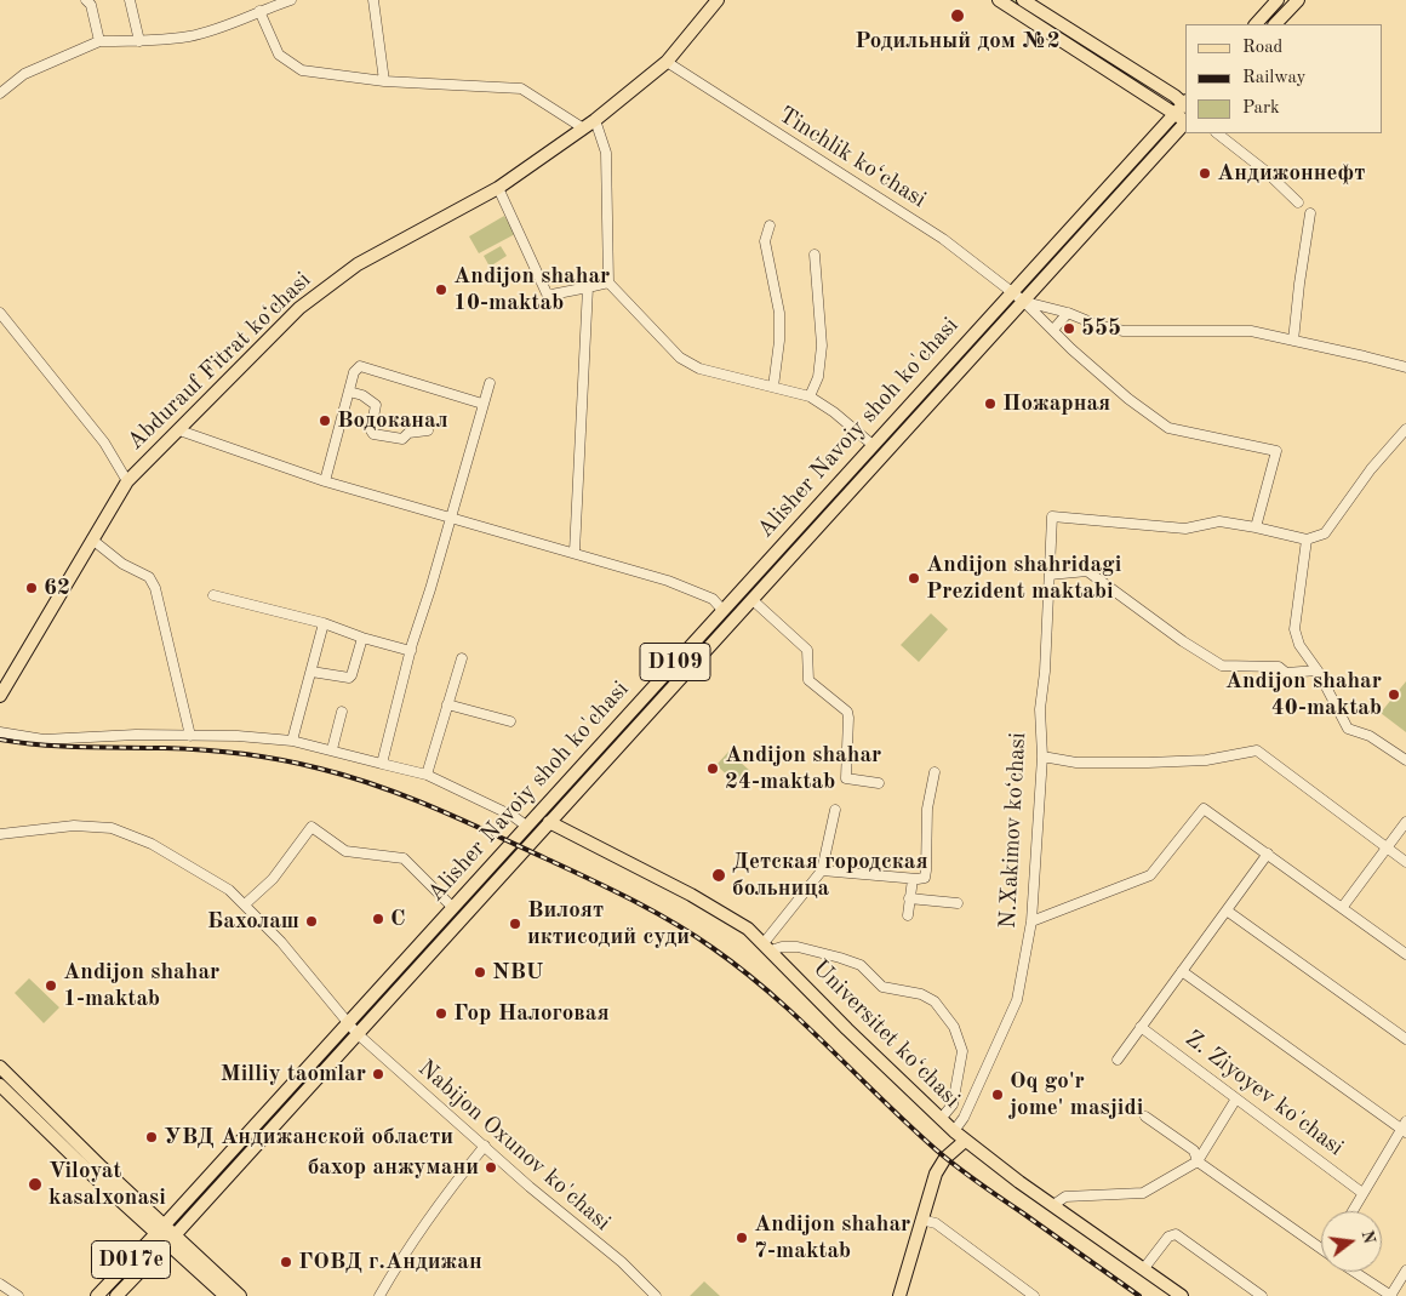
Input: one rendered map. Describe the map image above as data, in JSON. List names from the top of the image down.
{
  "streets": {
    "main road": [
      "Abdurauf Fitrat koʻchasi",
      "Alisher Navoiy shoh ko'chasi",
      "D109",
      "Universitet kо‘chasi",
      "D017e"
    ],
    "street": [
      "Tinchlik kо‘chasi",
      "N.Xakimov koʻchasi",
      "Z. Ziyoyev ko'chasi",
      "Nabijon Oxunov ko'chasi"
    ]
  },
  "crossings": [
    ["Tinchlik kо‘chasi", "Abdurauf Fitrat koʻchasi"],
    ["Tinchlik kо‘chasi", "Alisher Navoiy shoh ko'chasi"],
    ["Tinchlik kо‘chasi", "N.Xakimov koʻchasi"],
    ["Alisher Navoiy shoh ko'chasi", "Universitet kо‘chasi"],
    ["Alisher Navoiy shoh ko'chasi", "Nabijon Oxunov ko'chasi"],
    ["Alisher Navoiy shoh ko'chasi", "D017e"],
    ["N.Xakimov koʻchasi", "Universitet kо‘chasi"]
  ],
  "places": [
    "Родильный дом №2",
    "Андижоннефт",
    "Andijon shahar 10-maktab",
    "555",
    "Пожарная",
    "Водоканал",
    "Andijon shahridagi Prezident maktabi",
    "62",
    "Andijon shahar 40-maktab",
    "Andijon shahar 24-maktab",
    "Детская городская больница",
    "С",
    "Бахолаш",
    "Вилоят иктисодий суди",
    "NBU",
    "Andijon shahar 1-maktab",
    "Гор Налоговая",
    "Milliy taomlar",
    "Oq go'r jome' masjidi",
    "УВД Андижанской области",
    "бахор анжумани",
    "Viloyat kasalxonasi",
    "Andijon shahar 7-maktab",
    "ГОВД г.Андижан"
  ],
  "legend": ["Road", "Railway", "Park"],
  "north": "right"
}
